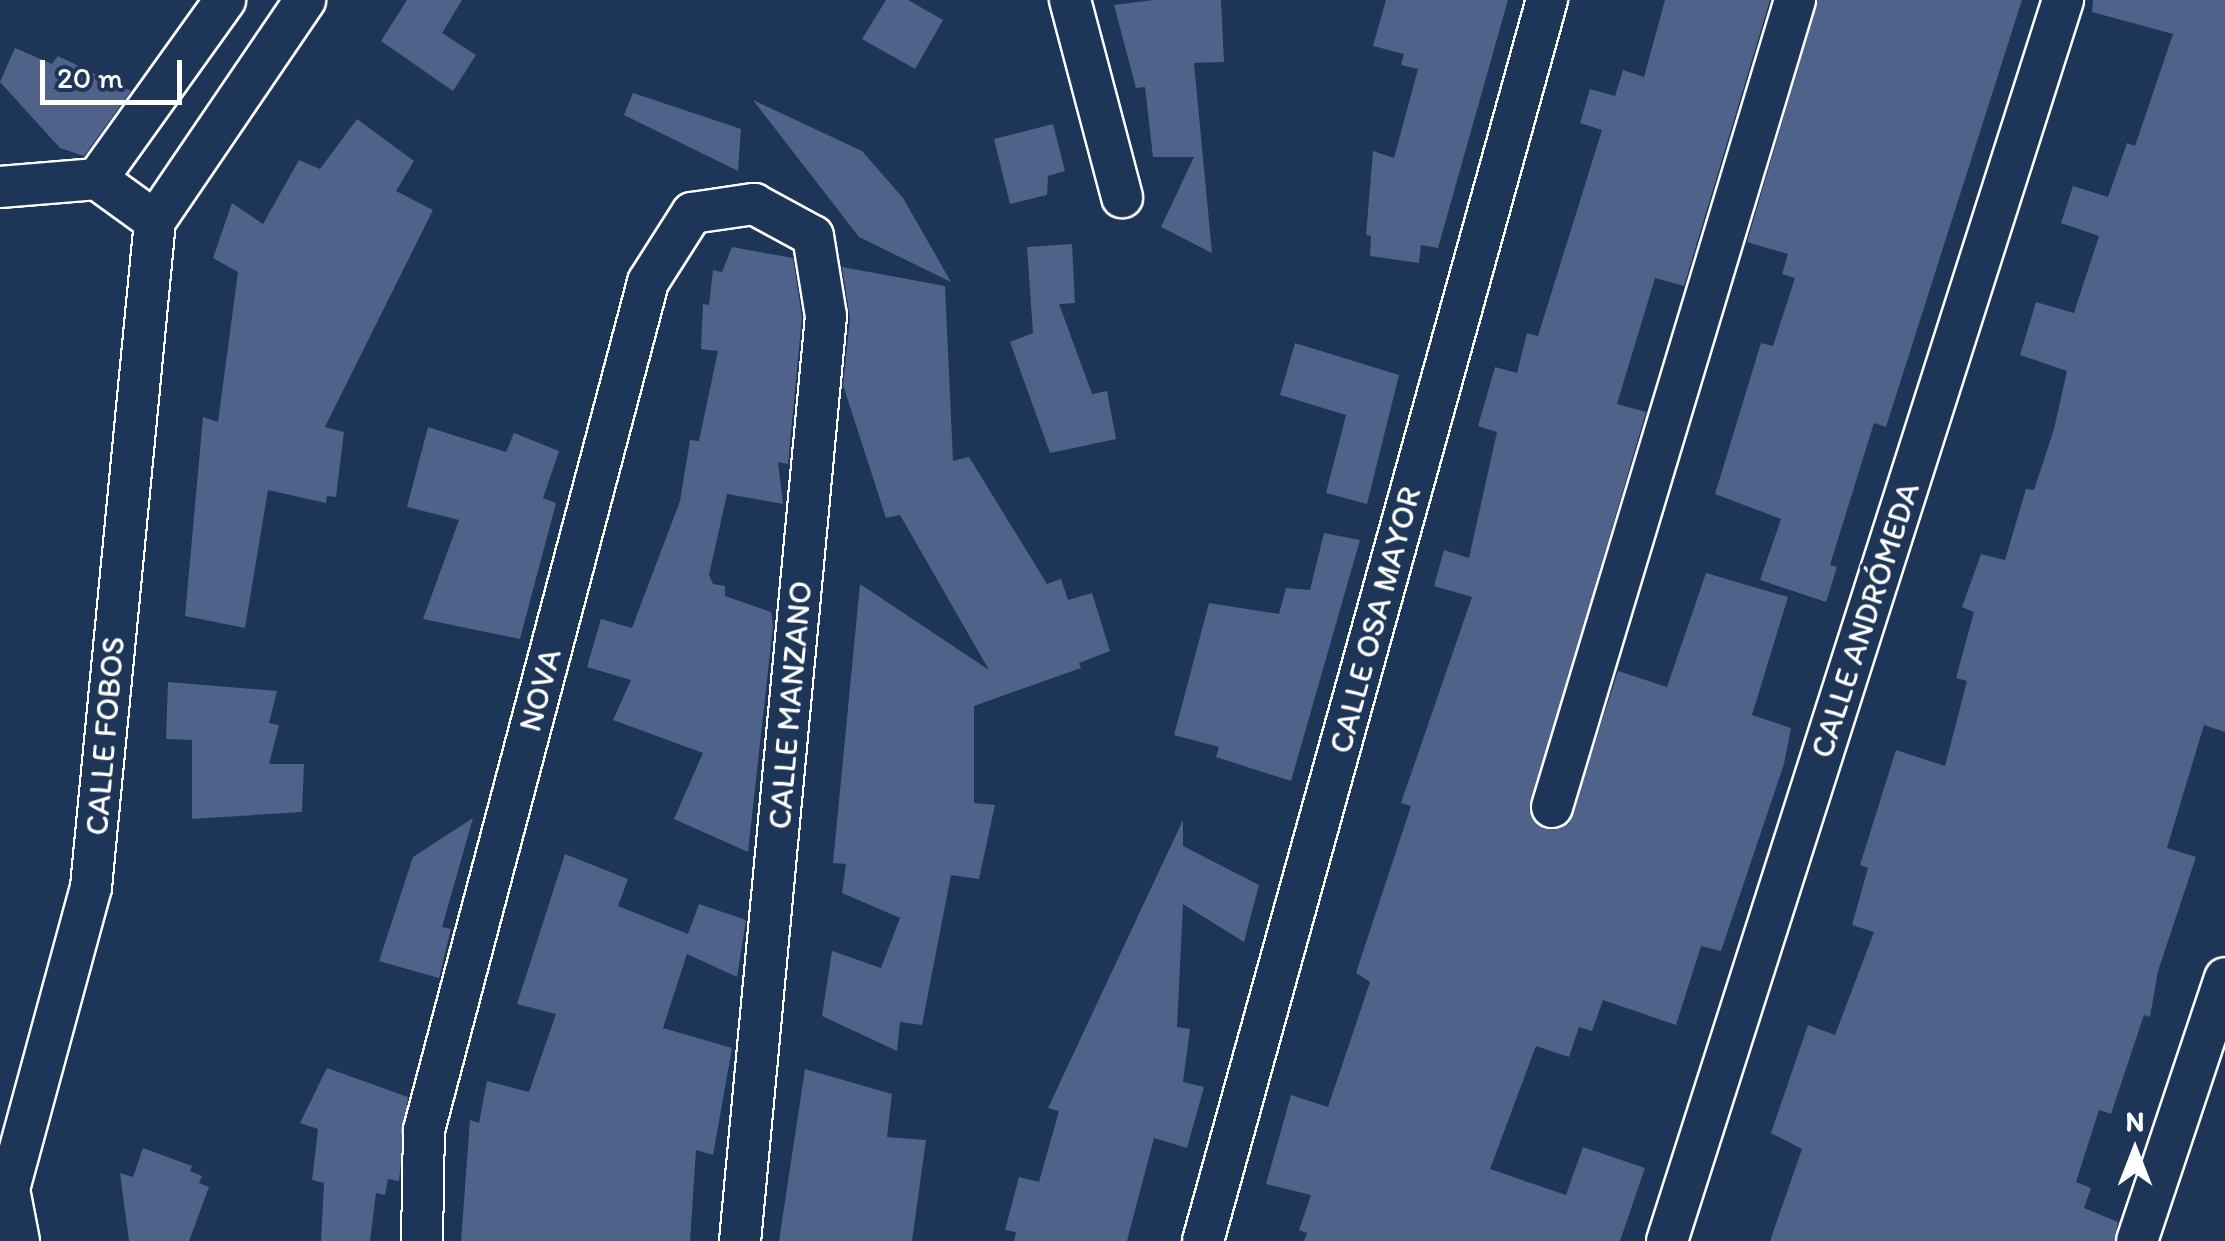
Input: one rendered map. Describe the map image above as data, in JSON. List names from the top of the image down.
{
  "streets": {
    "street": [
      "CALLE OSA MAYOR",
      "CALLE ANDRÓMEDA",
      "NOVA",
      "CALLE MANZANO",
      "CALLE FOBOS"
    ]
  },
  "crossings": [
    ["NOVA", "CALLE MANZANO"]
  ],
  "scale_bar": "20 m",
  "north": "top"
}
